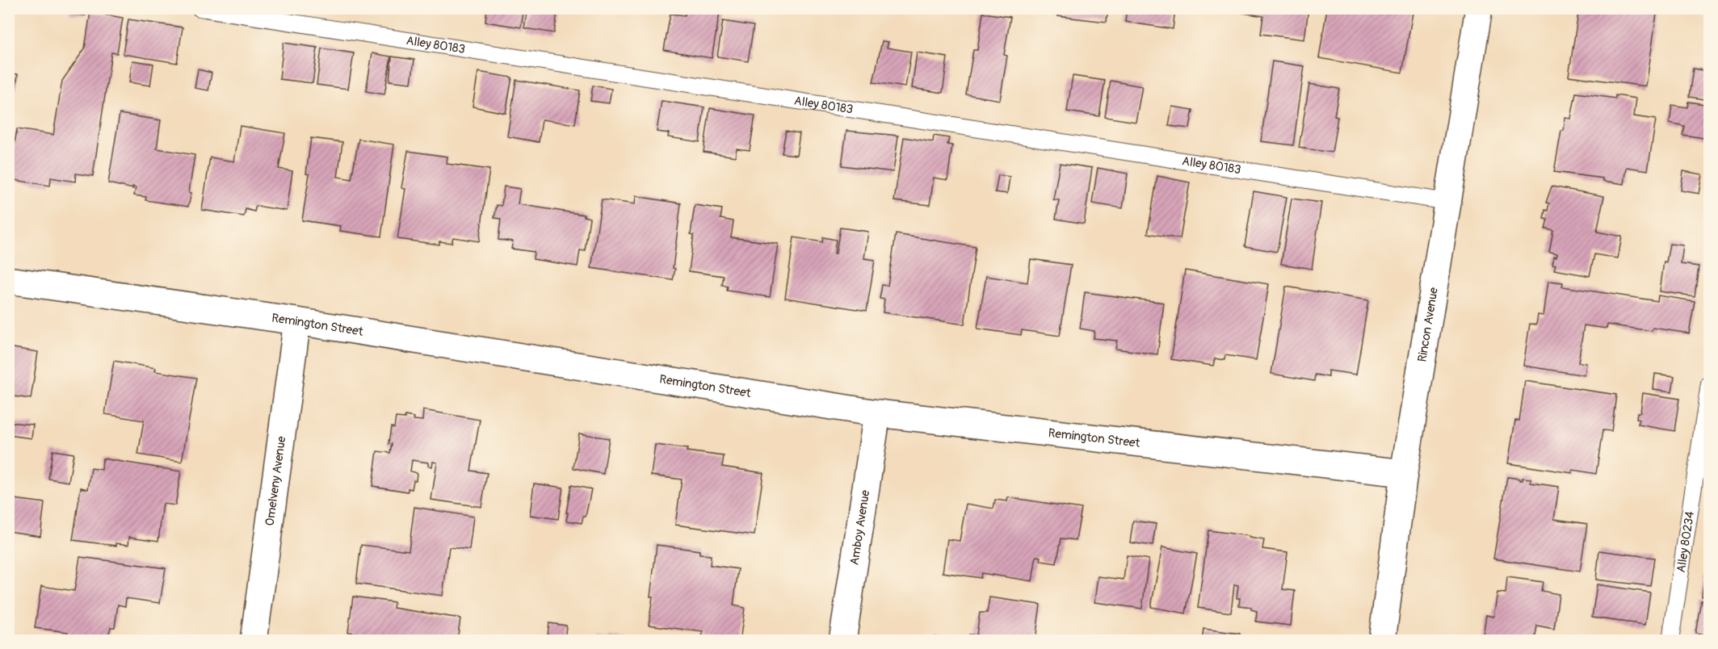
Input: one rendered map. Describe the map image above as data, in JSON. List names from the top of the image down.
{
  "streets": {
    "street": [
      "Remington Street",
      "Rincon Avenue",
      "Omelveny Avenue",
      "Amboy Avenue"
    ],
    "lane": ["Alley 80183", "Alley 80234"]
  },
  "crossings": [
    ["Alley 80183", "Rincon Avenue"],
    ["Remington Street", "Rincon Avenue"],
    ["Remington Street", "Omelveny Avenue"],
    ["Remington Street", "Amboy Avenue"]
  ]
}
